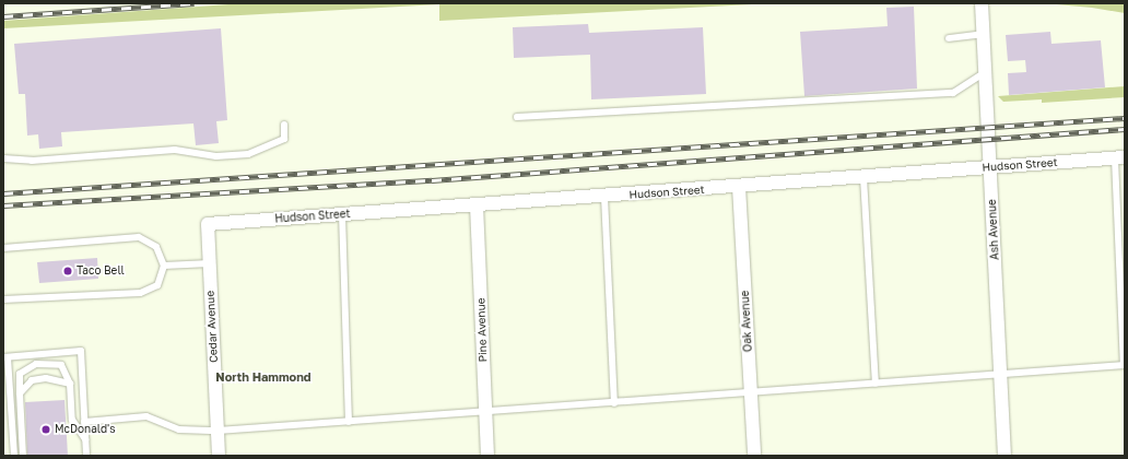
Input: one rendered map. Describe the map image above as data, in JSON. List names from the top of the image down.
{
  "streets": {
    "street": [
      "Hudson Street",
      "Ash Avenue",
      "Oak Avenue",
      "Cedar Avenue",
      "Pine Avenue"
    ]
  },
  "crossings": [
    ["Hudson Street", "Ash Avenue"],
    ["Hudson Street", "Oak Avenue"],
    ["Hudson Street", "Cedar Avenue"],
    ["Hudson Street", "Pine Avenue"]
  ],
  "districts": ["North Hammond"],
  "places": ["Taco Bell", "McDonald's"]
}
